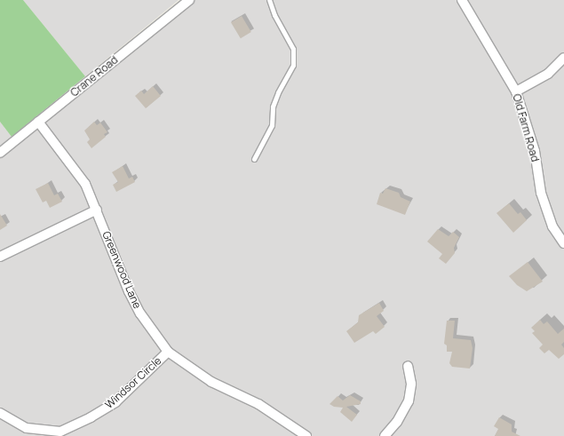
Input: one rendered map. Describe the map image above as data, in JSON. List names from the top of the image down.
{
  "streets": {
    "street": [
      "Crane Road",
      "Old Farm Road",
      "Greenwood Lane",
      "Windsor Circle"
    ]
  },
  "crossings": [
    ["Crane Road", "Greenwood Lane"],
    ["Greenwood Lane", "Windsor Circle"]
  ]
}
